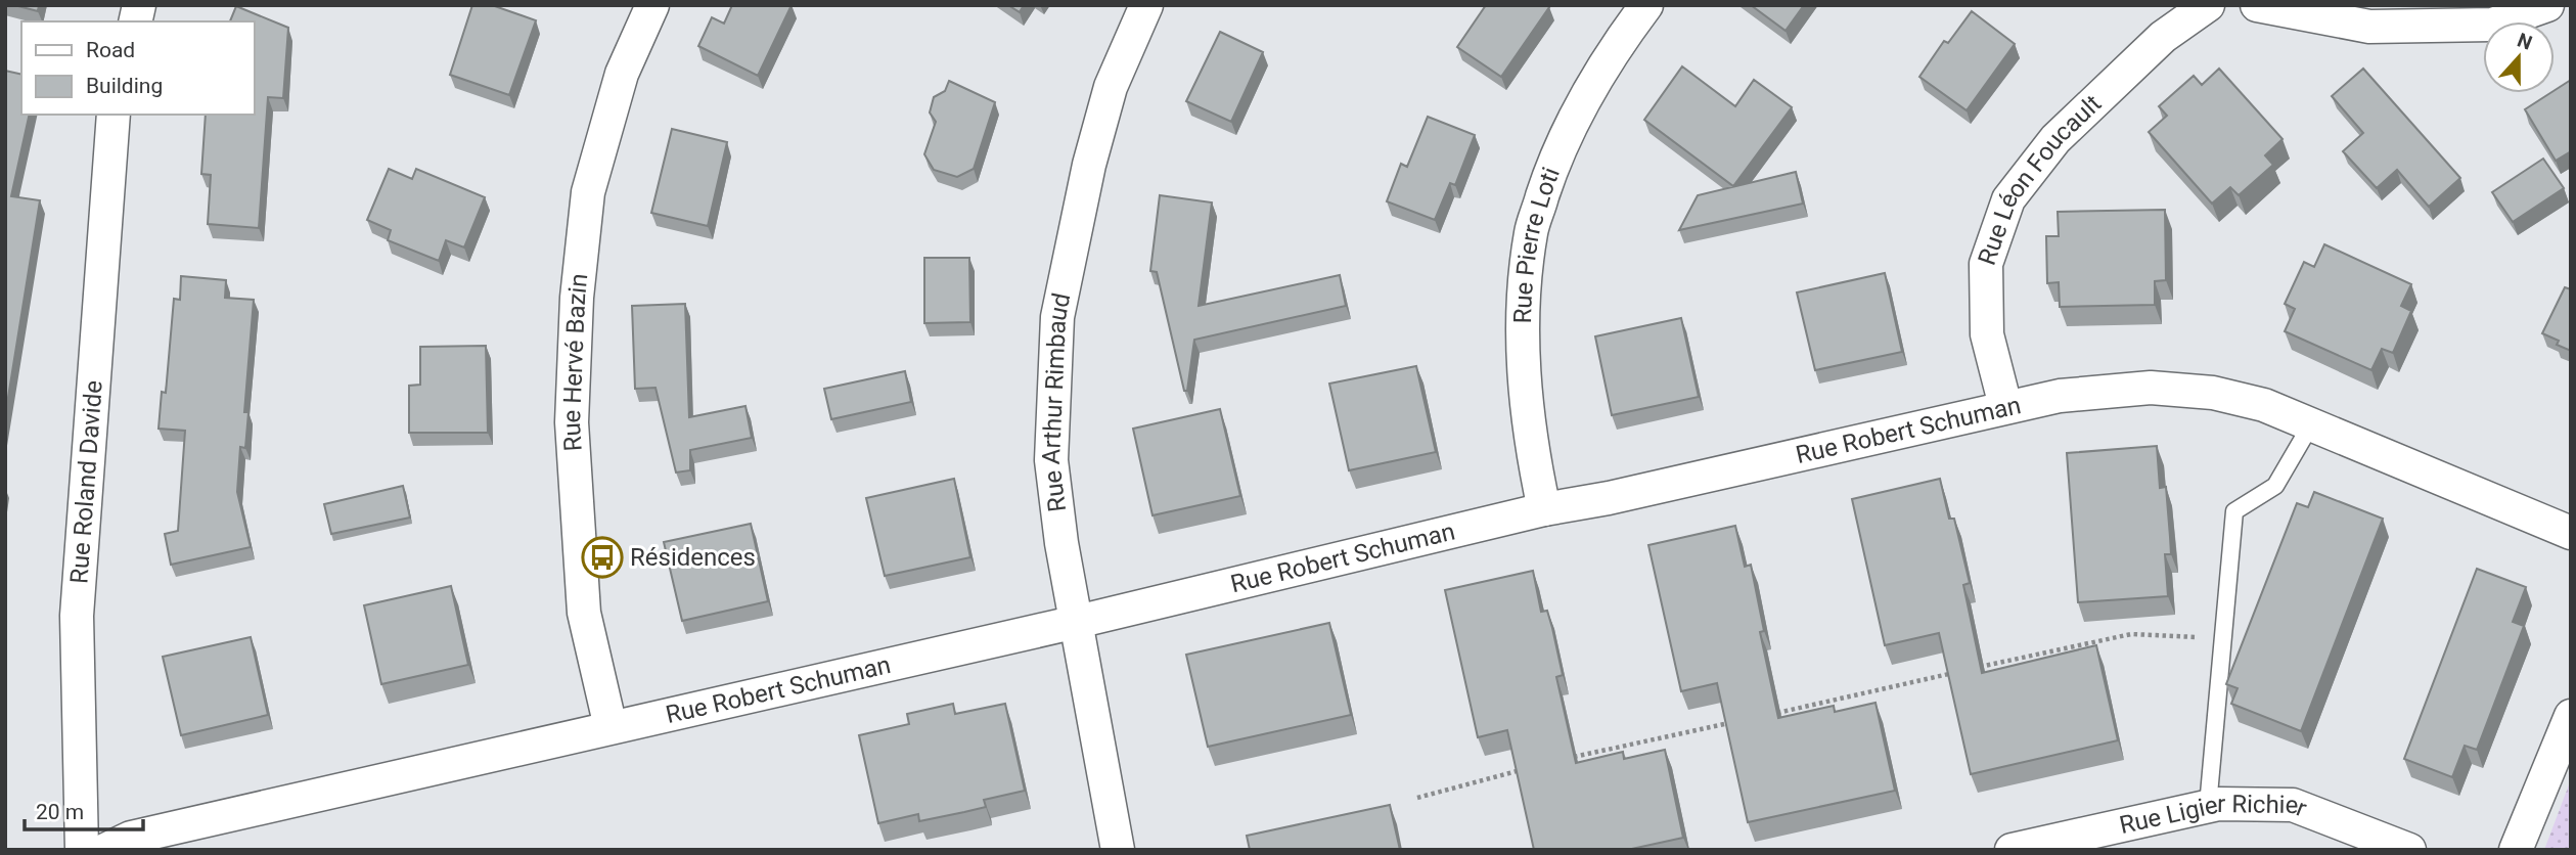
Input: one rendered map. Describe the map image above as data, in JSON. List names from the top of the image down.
{
  "streets": {
    "street": [
      "Rue Léon Foucault",
      "Rue Pierre Loti",
      "Rue Hervé Bazin",
      "Rue Arthur Rimbaud",
      "Rue Robert Schuman",
      "Rue Roland Davide",
      "Rue Ligier Richier"
    ]
  },
  "crossings": [
    ["Rue Léon Foucault", "Rue Robert Schuman"],
    ["Rue Pierre Loti", "Rue Robert Schuman"],
    ["Rue Hervé Bazin", "Rue Robert Schuman"],
    ["Rue Arthur Rimbaud", "Rue Robert Schuman"]
  ],
  "places": {
    "bus stop": ["Résidences"]
  },
  "legend": ["Road", "Building"],
  "scale_bar": "20 m",
  "north": "top"
}
